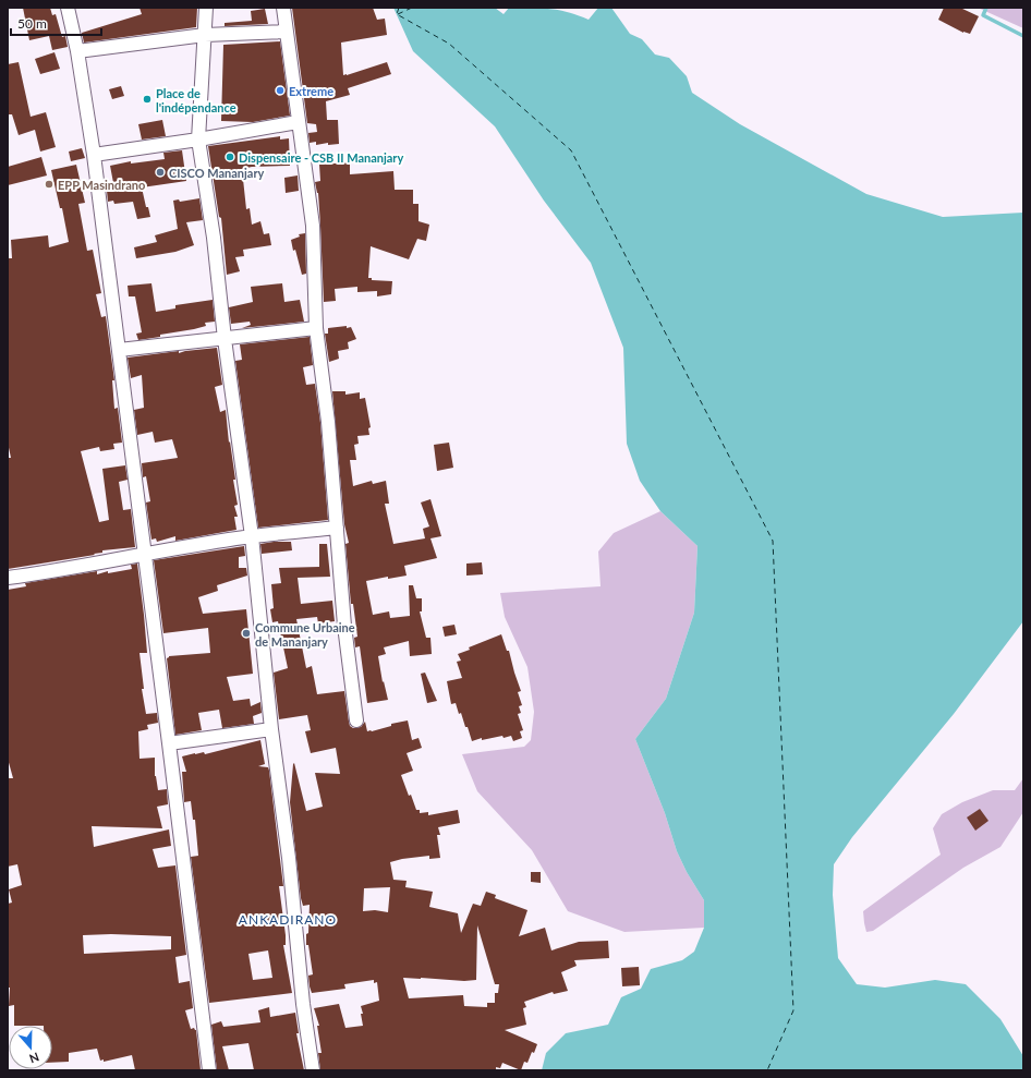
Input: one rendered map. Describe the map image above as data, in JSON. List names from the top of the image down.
{
  "districts": ["ANKADIRANO"],
  "places": [
    "Extreme",
    "Place de l'indépendance",
    "Dispensaire - CSB II Mananjary",
    "CISCO Mananjary",
    "EPP Masindrano",
    "Commune Urbaine de Mananjary"
  ],
  "scale_bar": "50 m",
  "north": "bottom"
}
